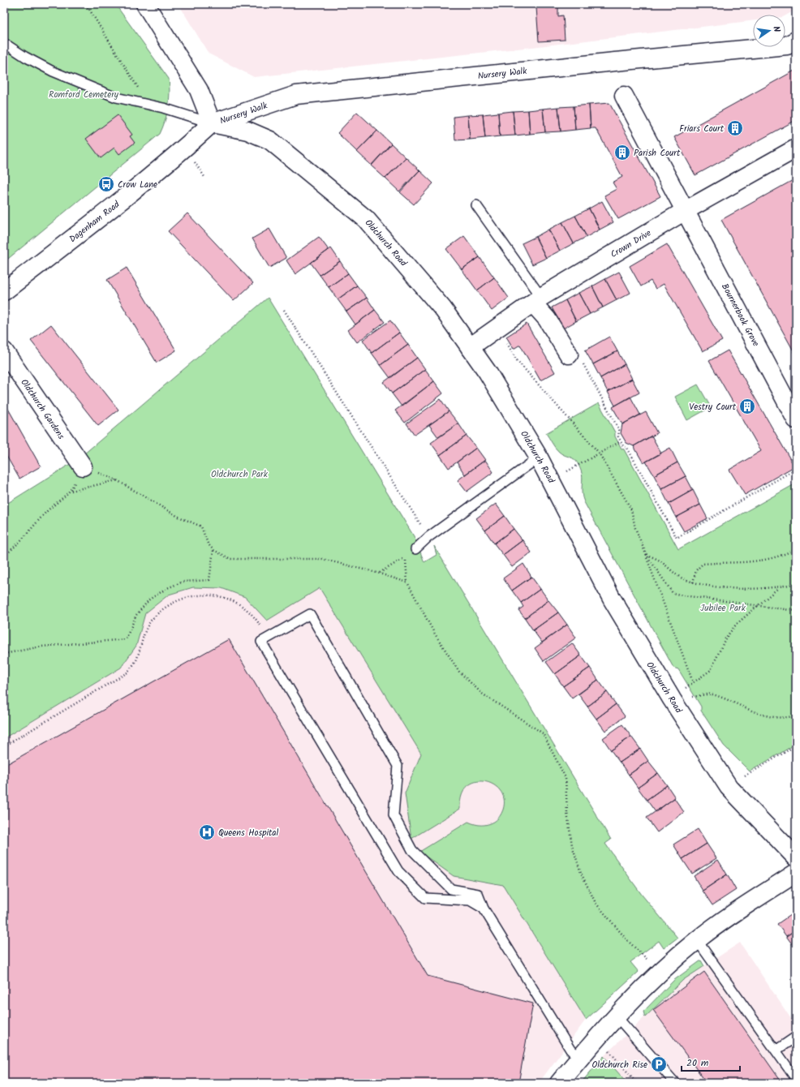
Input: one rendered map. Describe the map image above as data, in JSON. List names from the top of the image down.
{
  "streets": {
    "street": [
      "Nursery Walk",
      "Dagenham Road",
      "Oldchurch Road",
      "Crown Drive",
      "Bournerbook Grove",
      "Oldchurch Gardens"
    ]
  },
  "crossings": [
    ["Nursery Walk", "Dagenham Road"],
    ["Nursery Walk", "Oldchurch Road"],
    ["Dagenham Road", "Oldchurch Road"],
    ["Oldchurch Road", "Crown Drive"],
    ["Crown Drive", "Bournerbook Grove"]
  ],
  "parks": ["Romford Cemetery", "Oldchurch Park", "Jubilee Park"],
  "places": {
    "building": ["Friars Court", "Parish Court", "Vestry Court"],
    "bus stop": ["Crow Lane"],
    "hospital": ["Queens Hospital"],
    "parking": ["Oldchurch Rise"]
  },
  "scale_bar": "20 m",
  "north": "right"
}
